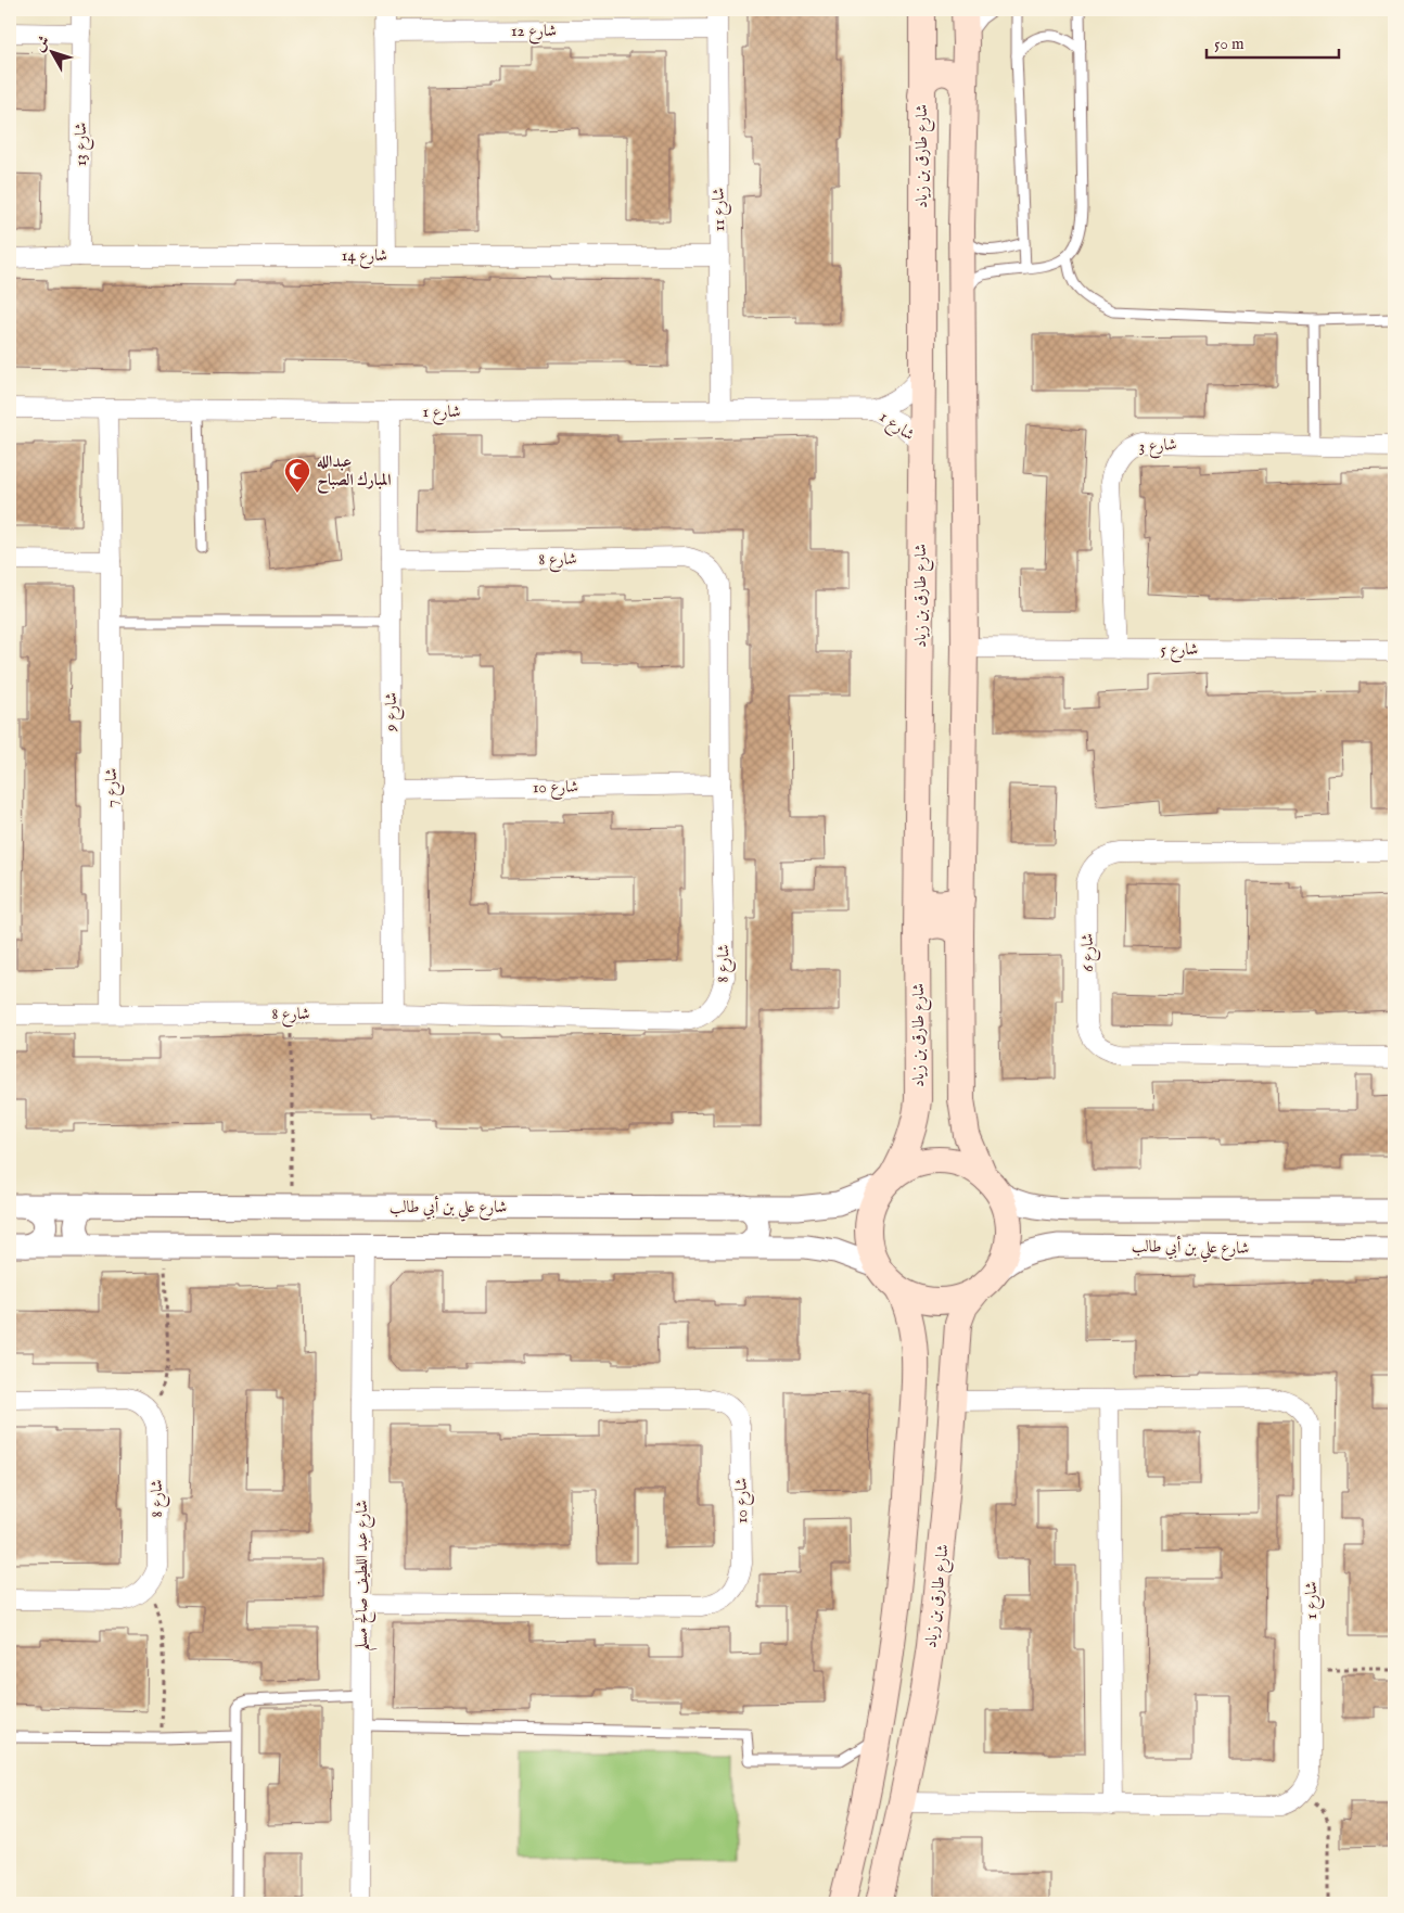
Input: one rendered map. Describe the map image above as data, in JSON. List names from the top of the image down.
{
  "streets": {
    "main road": ["شارع طارق بن زياد"],
    "street": [
      "شارع 12",
      "شارع 13",
      "شارع 11",
      "شارع 14",
      "شارع 1",
      "شارع 3",
      "شارع 8",
      "شارع 5",
      "شارع 9",
      "شارع 10",
      "شارع 7",
      "شارع 6",
      "شارع علي بن أبي طالب",
      "شارع عبد اللطيف صالح مسلم"
    ]
  },
  "crossings": [
    ["شارع 12", "شارع 11"],
    ["شارع 13", "شارع 14"],
    ["شارع طارق بن زياد", "شارع 1"],
    ["شارع طارق بن زياد", "شارع علي بن أبي طالب"],
    ["شارع 11", "شارع 14"],
    ["شارع 11", "شارع 1"],
    ["شارع 1", "شارع 9"],
    ["شارع 1", "شارع 7"],
    ["شارع 3", "شارع 5"],
    ["شارع 8", "شارع 9"],
    ["شارع 8", "شارع 10"],
    ["شارع 8", "شارع 7"],
    ["شارع 9", "شارع 10"],
    ["شارع 10", "شارع عبد اللطيف صالح مسلم"]
  ],
  "places": {
    "mosque": ["عبدالله المبارك الصباح"]
  },
  "scale_bar": "50 m",
  "north": "top left"
}
